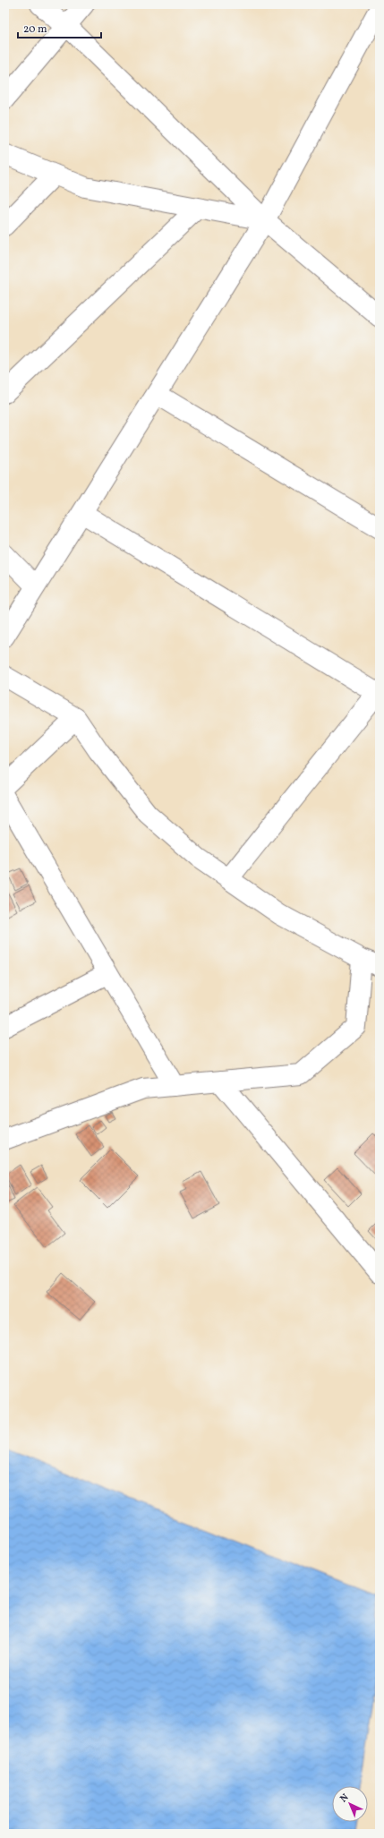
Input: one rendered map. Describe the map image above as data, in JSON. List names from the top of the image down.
{
  "scale_bar": "20 m",
  "north": "top left"
}
